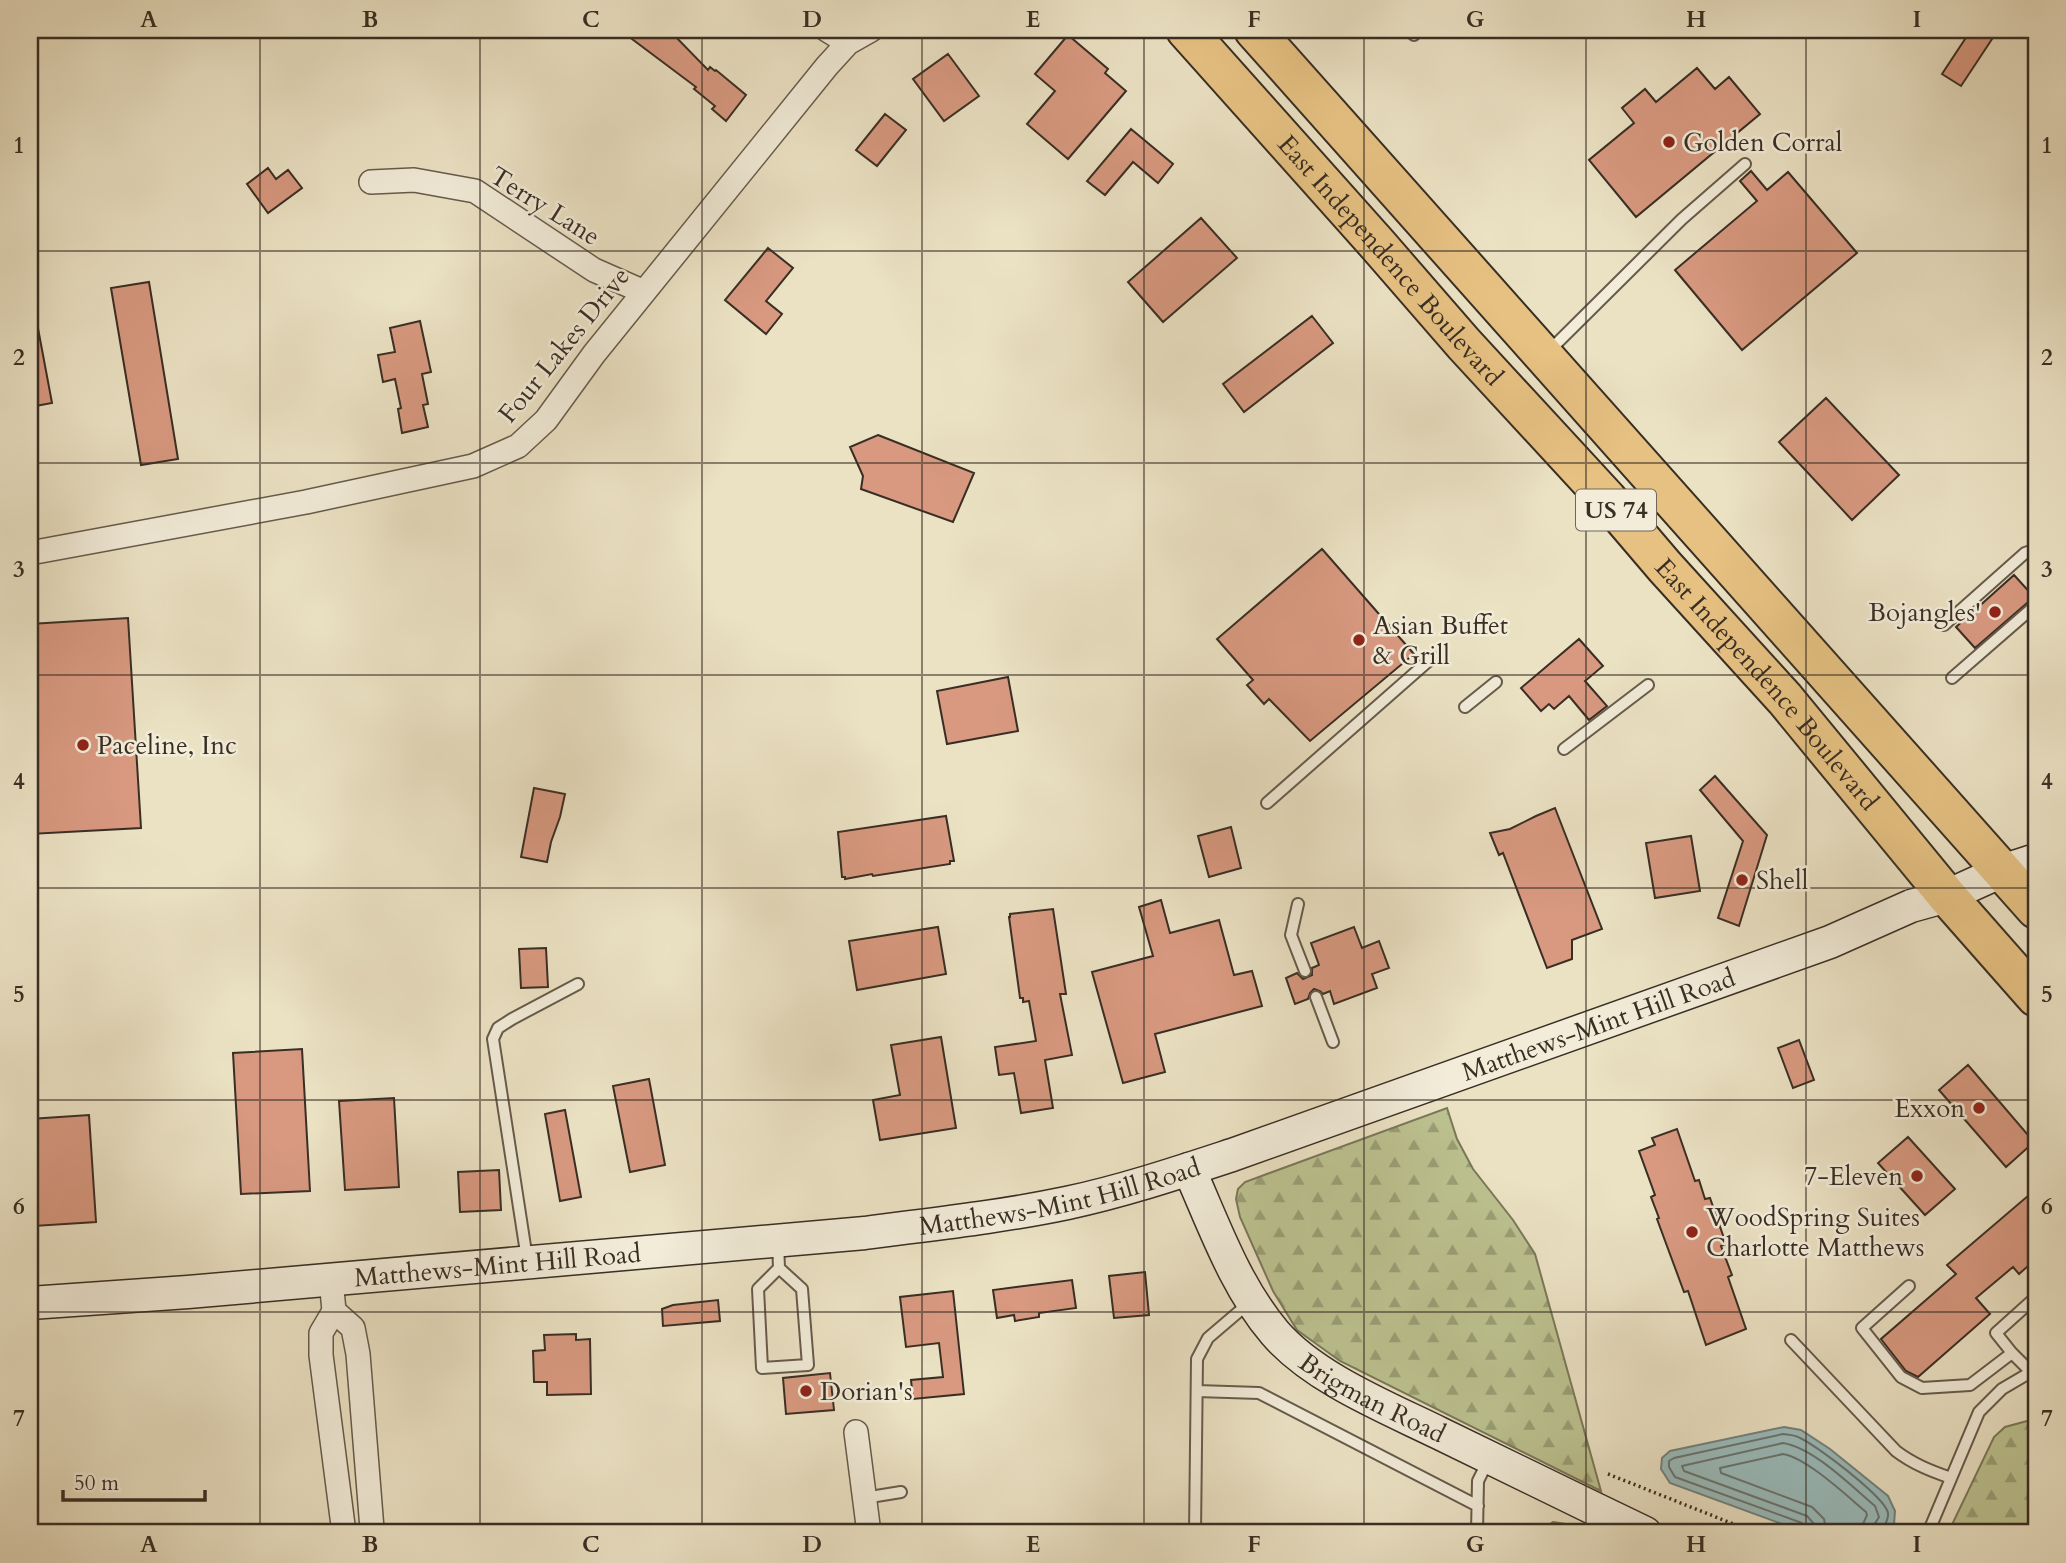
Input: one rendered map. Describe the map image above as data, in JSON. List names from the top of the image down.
{
  "streets": {
    "highway": ["East Independence Boulevard", "US 74"],
    "main road": ["Matthews-Mint Hill Road", "Brigman Road"],
    "street": ["Terry Lane", "Four Lakes Drive"]
  },
  "crossings": [
    ["Terry Lane", "Four Lakes Drive"],
    ["East Independence Boulevard", "Matthews-Mint Hill Road"],
    ["Matthews-Mint Hill Road", "Brigman Road"]
  ],
  "places": [
    "Golden Corral",
    "Bojangles'",
    "Asian Buffet & Grill",
    "Paceline, Inc",
    "Shell",
    "Exxon",
    "7-Eleven",
    "WoodSpring Suites Charlotte Matthews",
    "Dorian's"
  ],
  "scale_bar": "50 m",
  "grid": {
    "columns": [
      "A",
      "B",
      "C",
      "D",
      "E",
      "F",
      "G",
      "H",
      "I"
    ],
    "rows": [
      "1",
      "2",
      "3",
      "4",
      "5",
      "6",
      "7"
    ]
  }
}
